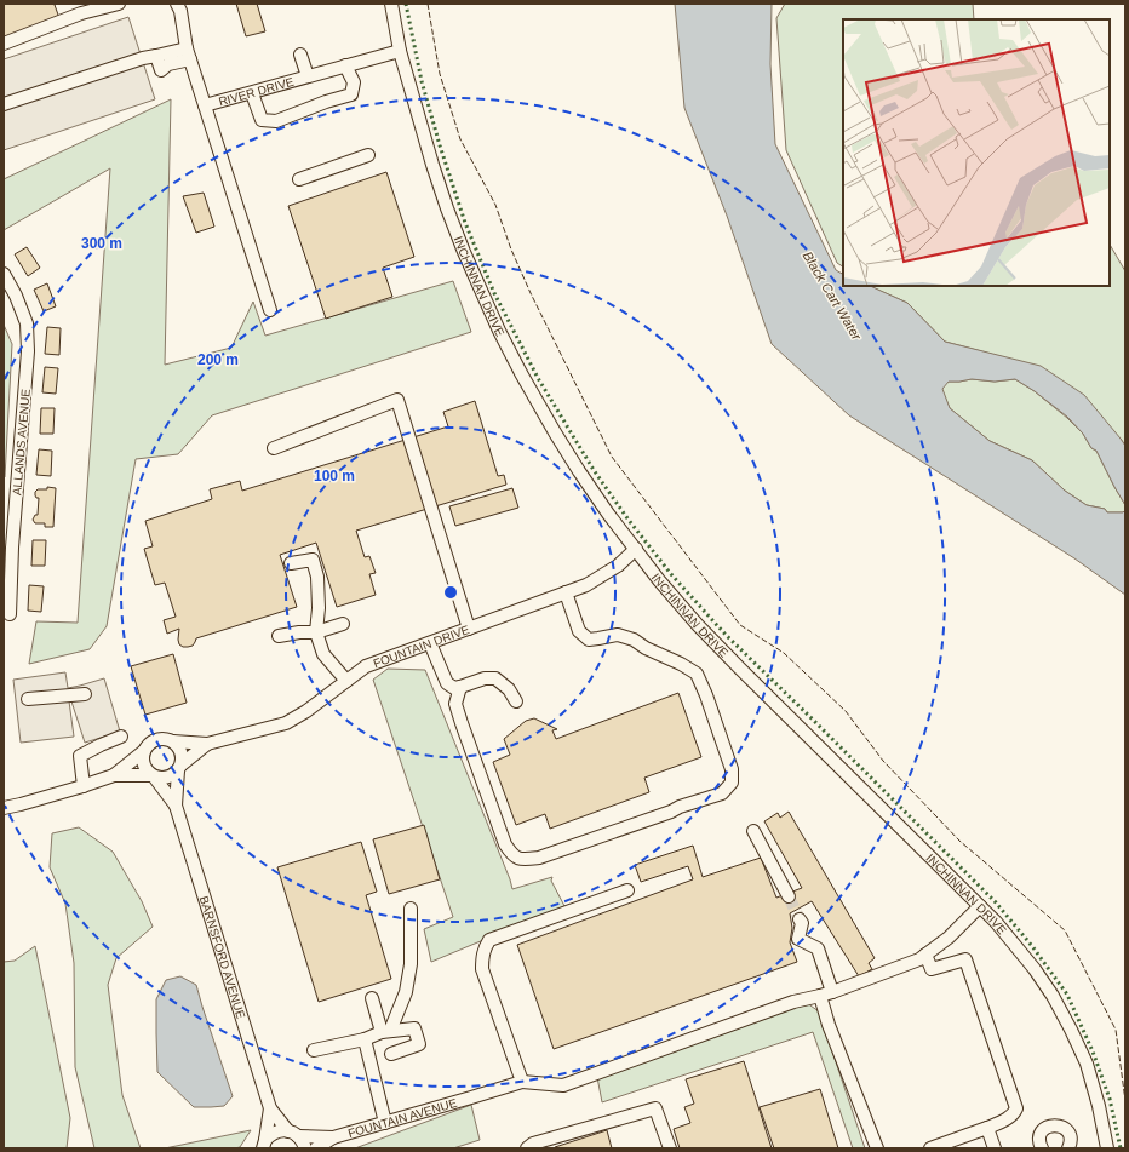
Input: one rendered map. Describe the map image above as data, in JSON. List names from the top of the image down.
{
  "streets": {
    "street": [
      "RIVER DRIVE",
      "INCHINNAN DRIVE",
      "ALLANDS AVENUE",
      "FOUNTAIN DRIVE",
      "BARNSFORD AVENUE",
      "FOUNTAIN AVENUE"
    ]
  },
  "crossings": [
    ["RIVER DRIVE", "INCHINNAN DRIVE"],
    ["INCHINNAN DRIVE", "FOUNTAIN DRIVE"],
    ["FOUNTAIN DRIVE", "BARNSFORD AVENUE"],
    ["BARNSFORD AVENUE", "FOUNTAIN AVENUE"]
  ],
  "water": ["Black Cart Water"],
  "rings": ["300 m", "200 m", "100 m"]
}
